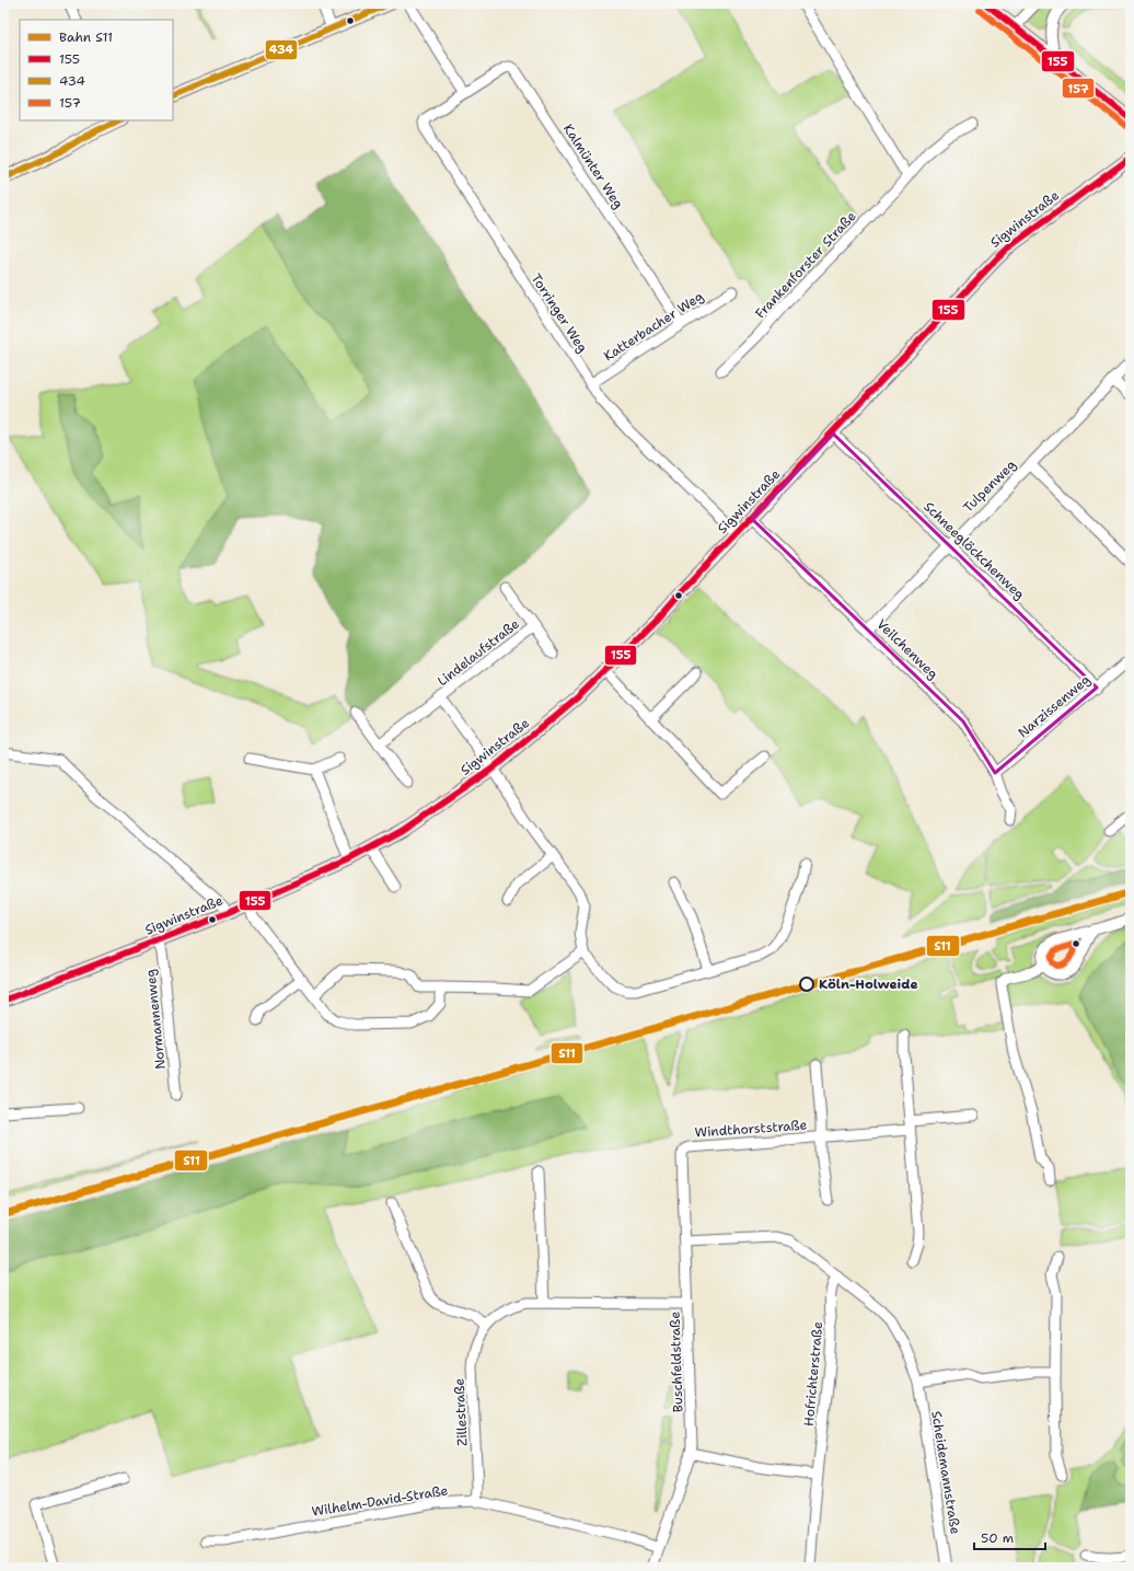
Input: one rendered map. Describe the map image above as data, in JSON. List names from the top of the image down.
{
  "streets": {
    "street": [
      "Kalmünter Weg",
      "Sigwinstraße",
      "Frankenforster Straße",
      "Torringer Weg",
      "Katterbacher Weg",
      "Tulpenweg",
      "Schneeglöckchenweg",
      "Veilchenweg",
      "Lindelaufstraße",
      "Narzissenweg",
      "Normannenweg",
      "Windthorststraße",
      "Buschfeldstraße",
      "Hofrichterstraße",
      "Zillestraße",
      "Scheidemannstraße",
      "Wilhelm-David-Straße"
    ]
  },
  "crossings": [
    ["Kalmünter Weg", "Torringer Weg"],
    ["Kalmünter Weg", "Katterbacher Weg"],
    ["Sigwinstraße", "Torringer Weg"],
    ["Sigwinstraße", "Schneeglöckchenweg"],
    ["Sigwinstraße", "Veilchenweg"],
    ["Sigwinstraße", "Lindelaufstraße"],
    ["Sigwinstraße", "Normannenweg"],
    ["Torringer Weg", "Katterbacher Weg"],
    ["Tulpenweg", "Schneeglöckchenweg"],
    ["Tulpenweg", "Veilchenweg"],
    ["Schneeglöckchenweg", "Narzissenweg"],
    ["Veilchenweg", "Narzissenweg"],
    ["Windthorststraße", "Buschfeldstraße"],
    ["Buschfeldstraße", "Zillestraße"],
    ["Buschfeldstraße", "Scheidemannstraße"],
    ["Buschfeldstraße", "Wilhelm-David-Straße"],
    ["Hofrichterstraße", "Scheidemannstraße"],
    ["Zillestraße", "Wilhelm-David-Straße"]
  ],
  "places": ["Köln-Holweide"],
  "lines": [
    "transit line 155",
    "transit line 434",
    "transit line 157",
    "rail line S11"
  ],
  "legend": [
    "Bahn S11",
    "155",
    "434",
    "157"
  ],
  "scale_bar": "50 m"
}
